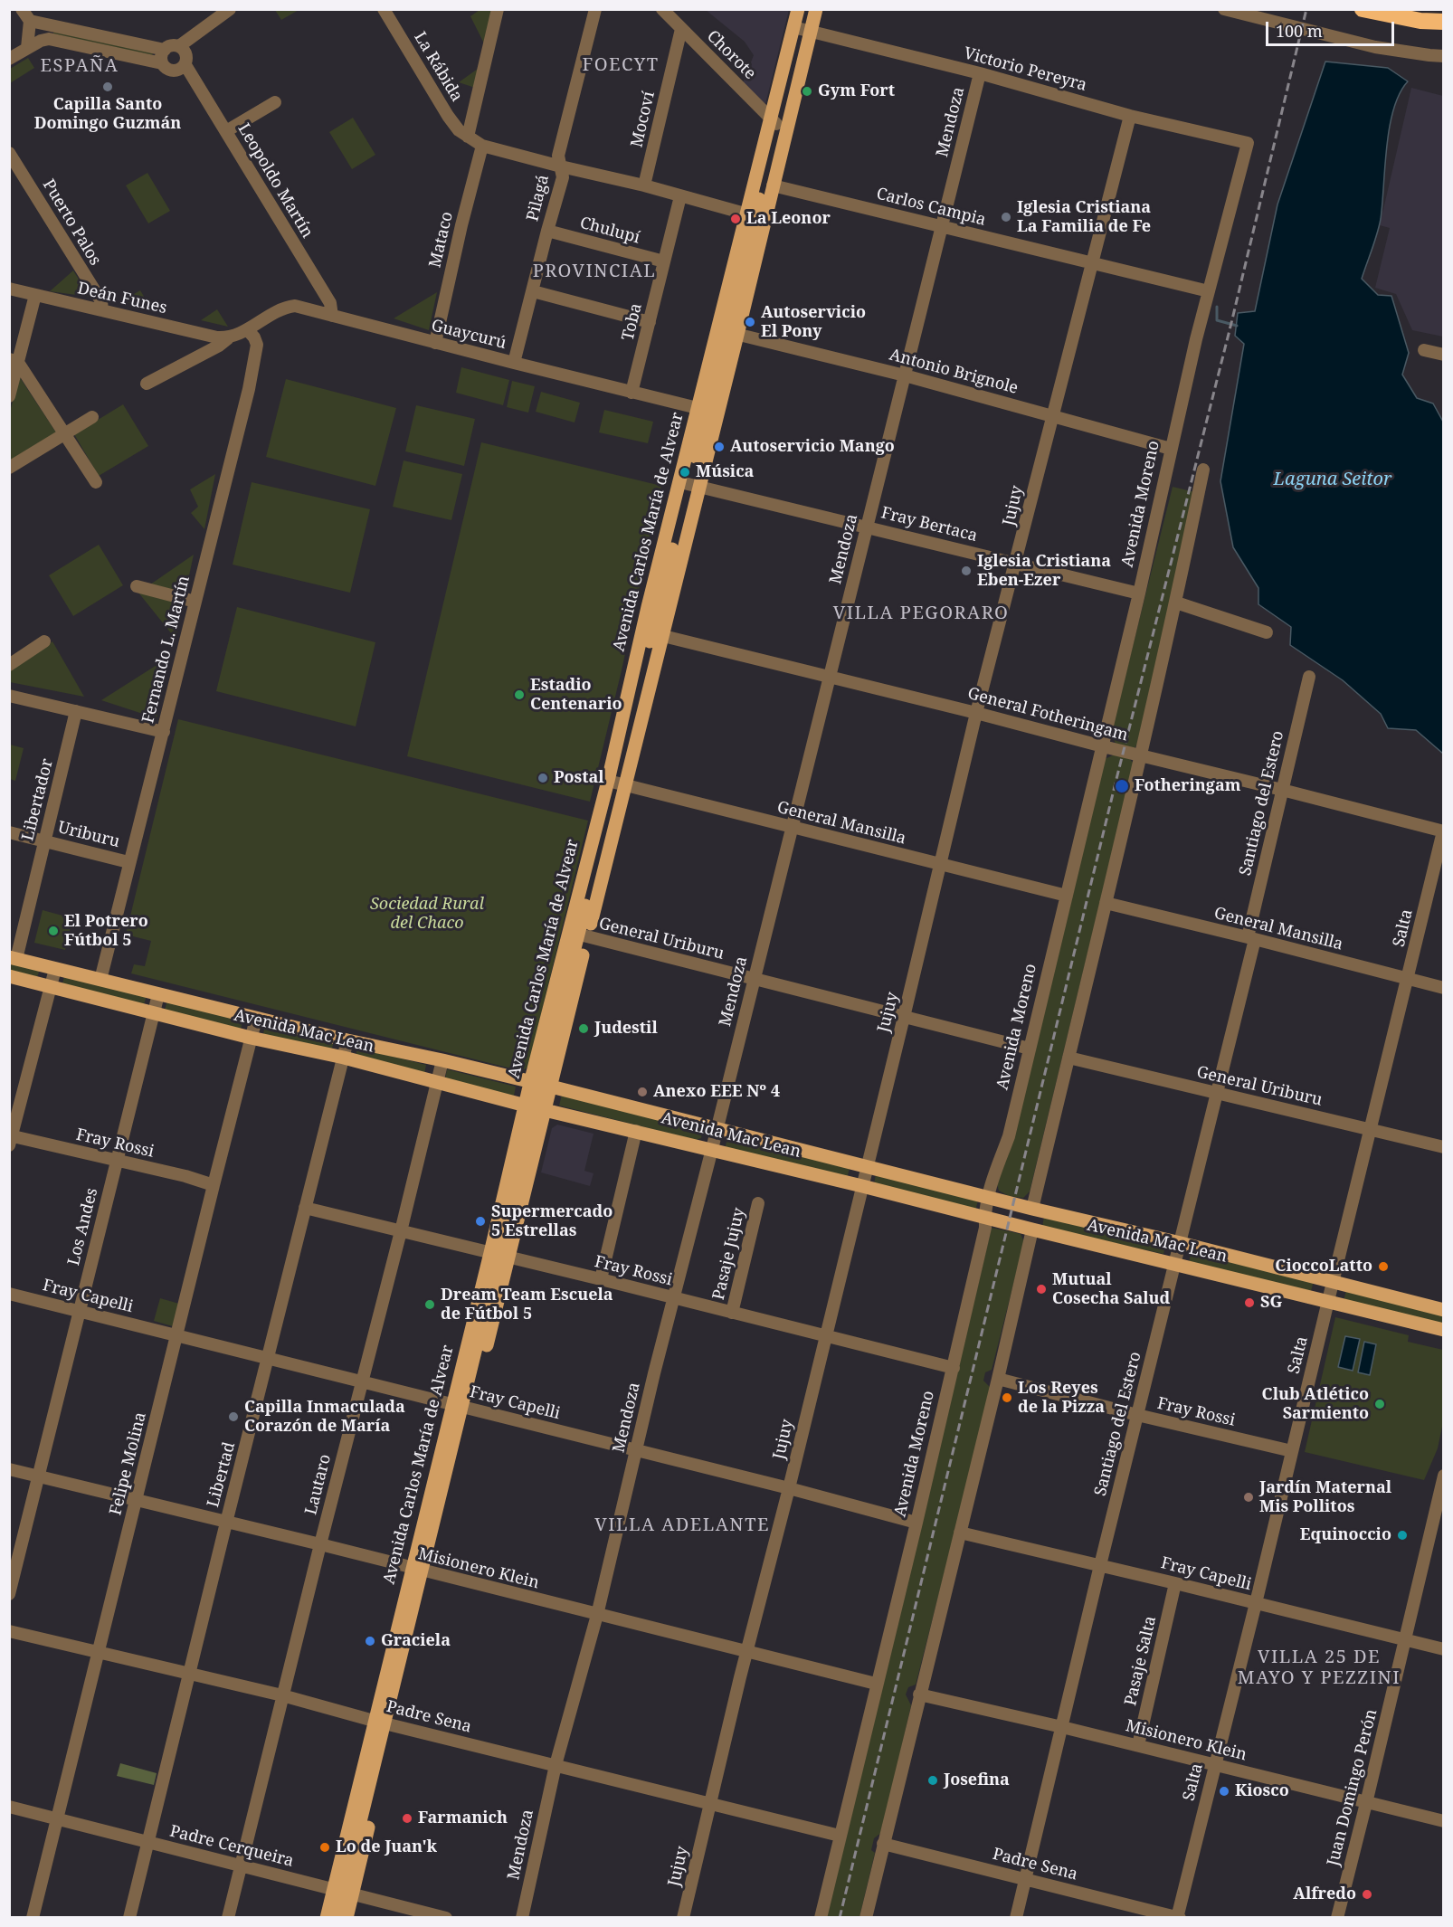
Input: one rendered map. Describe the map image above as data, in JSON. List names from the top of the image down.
{
  "streets": {
    "main road": ["Avenida Carlos María de Alvear", "Avenida Mac Lean"],
    "street": [
      "Chorote",
      "La Rábida",
      "Victorio Pereyra",
      "Mocoví",
      "Mendoza",
      "Leopoldo Martín",
      "Pilagá",
      "Carlos Campia",
      "Puerto Palos",
      "Chulupí",
      "Mataco",
      "Deán Funes",
      "Toba",
      "Guaycurú",
      "Antonio Brignole",
      "Avenida Moreno",
      "Jujuy",
      "Fray Bertaca",
      "Fernando L. Martín",
      "General Fotheringam",
      "Libertador",
      "Santiago del Estero",
      "General Mansilla",
      "Uriburu",
      "Salta",
      "General Uriburu",
      "Fray Rossi",
      "Los Andes",
      "Pasaje Jujuy",
      "Fray Capelli",
      "Felipe Molina",
      "Libertad",
      "Lautaro",
      "Misionero Klein",
      "Pasaje Salta",
      "Padre Sena",
      "Juan Domingo Perón",
      "Padre Cerqueira"
    ]
  },
  "crossings": [
    ["Chorote", "Mocoví"],
    ["Chorote", "Avenida Carlos María de Alvear"],
    ["Victorio Pereyra", "Mendoza"],
    ["Victorio Pereyra", "Avenida Moreno"],
    ["Victorio Pereyra", "Jujuy"],
    ["Victorio Pereyra", "Avenida Carlos María de Alvear"],
    ["Mendoza", "Carlos Campia"],
    ["Mendoza", "Antonio Brignole"],
    ["Mendoza", "Fray Bertaca"],
    ["Mendoza", "General Fotheringam"],
    ["Mendoza", "General Mansilla"],
    ["Mendoza", "General Uriburu"],
    ["Mendoza", "Avenida Mac Lean"],
    ["Mendoza", "Fray Rossi"],
    ["Mendoza", "Fray Capelli"],
    ["Mendoza", "Misionero Klein"],
    ["Mendoza", "Padre Sena"],
    ["Leopoldo Martín", "Guaycurú"],
    ["Pilagá", "Chulupí"],
    ["Pilagá", "Guaycurú"],
    ["Carlos Campia", "Avenida Moreno"],
    ["Carlos Campia", "Jujuy"],
    ["Carlos Campia", "Avenida Carlos María de Alvear"],
    ["Puerto Palos", "Deán Funes"],
    ["Chulupí", "Toba"],
    ["Mataco", "Guaycurú"],
    ["Deán Funes", "Guaycurú"],
    ["Toba", "Guaycurú"],
    ["Guaycurú", "Avenida Carlos María de Alvear"],
    ["Guaycurú", "Fernando L. Martín"],
    ["Antonio Brignole", "Avenida Moreno"],
    ["Antonio Brignole", "Jujuy"],
    ["Antonio Brignole", "Avenida Carlos María de Alvear"],
    ["Avenida Moreno", "Fray Bertaca"],
    ["Avenida Moreno", "General Fotheringam"],
    ["Avenida Moreno", "General Mansilla"],
    ["Avenida Moreno", "General Uriburu"],
    ["Avenida Moreno", "Avenida Mac Lean"],
    ["Avenida Moreno", "Fray Rossi"],
    ["Avenida Moreno", "Fray Capelli"],
    ["Avenida Moreno", "Misionero Klein"],
    ["Avenida Moreno", "Padre Sena"],
    ["Jujuy", "Fray Bertaca"],
    ["Jujuy", "General Fotheringam"],
    ["Jujuy", "General Mansilla"],
    ["Jujuy", "General Uriburu"],
    ["Jujuy", "Avenida Mac Lean"],
    ["Jujuy", "Fray Rossi"],
    ["Jujuy", "Fray Capelli"],
    ["Jujuy", "Misionero Klein"],
    ["Jujuy", "Padre Sena"],
    ["Fray Bertaca", "Avenida Carlos María de Alvear"],
    ["Avenida Carlos María de Alvear", "General Fotheringam"],
    ["Avenida Carlos María de Alvear", "General Mansilla"],
    ["Avenida Carlos María de Alvear", "General Uriburu"],
    ["Avenida Carlos María de Alvear", "Avenida Mac Lean"],
    ["Avenida Carlos María de Alvear", "Fray Rossi"],
    ["Avenida Carlos María de Alvear", "Fray Capelli"],
    ["Avenida Carlos María de Alvear", "Misionero Klein"],
    ["Avenida Carlos María de Alvear", "Padre Sena"],
    ["Avenida Carlos María de Alvear", "Padre Cerqueira"],
    ["Fernando L. Martín", "Uriburu"],
    ["Fernando L. Martín", "Avenida Mac Lean"],
    ["General Fotheringam", "Santiago del Estero"],
    ["General Fotheringam", "Salta"],
    ["Libertador", "Uriburu"],
    ["Libertador", "Avenida Mac Lean"],
    ["Santiago del Estero", "General Mansilla"],
    ["Santiago del Estero", "General Uriburu"],
    ["Santiago del Estero", "Avenida Mac Lean"],
    ["Santiago del Estero", "Fray Rossi"],
    ["Santiago del Estero", "Fray Capelli"],
    ["Santiago del Estero", "Misionero Klein"],
    ["Santiago del Estero", "Padre Sena"],
    ["General Mansilla", "Salta"],
    ["Salta", "General Uriburu"],
    ["Salta", "Avenida Mac Lean"],
    ["Salta", "Fray Rossi"],
    ["Salta", "Fray Capelli"],
    ["Salta", "Misionero Klein"],
    ["Salta", "Padre Sena"],
    ["Avenida Mac Lean", "Los Andes"],
    ["Avenida Mac Lean", "Felipe Molina"],
    ["Avenida Mac Lean", "Libertad"],
    ["Avenida Mac Lean", "Lautaro"],
    ["Fray Rossi", "Los Andes"],
    ["Fray Rossi", "Pasaje Jujuy"],
    ["Fray Rossi", "Felipe Molina"],
    ["Fray Rossi", "Libertad"],
    ["Fray Rossi", "Lautaro"],
    ["Los Andes", "Fray Capelli"],
    ["Los Andes", "Misionero Klein"],
    ["Fray Capelli", "Felipe Molina"],
    ["Fray Capelli", "Libertad"],
    ["Fray Capelli", "Lautaro"],
    ["Fray Capelli", "Pasaje Salta"],
    ["Fray Capelli", "Juan Domingo Perón"],
    ["Felipe Molina", "Misionero Klein"],
    ["Felipe Molina", "Padre Sena"],
    ["Felipe Molina", "Padre Cerqueira"],
    ["Libertad", "Misionero Klein"],
    ["Libertad", "Padre Sena"],
    ["Libertad", "Padre Cerqueira"],
    ["Lautaro", "Misionero Klein"],
    ["Lautaro", "Padre Sena"],
    ["Lautaro", "Padre Cerqueira"],
    ["Misionero Klein", "Pasaje Salta"],
    ["Misionero Klein", "Juan Domingo Perón"]
  ],
  "districts": [
    "FOECYT",
    "ESPAÑA",
    "PROVINCIAL",
    "VILLA PEGORARO",
    "VILLA ADELANTE",
    "VILLA 25 DE MAYO Y PEZZINI"
  ],
  "water": ["Laguna Seitor"],
  "parks": ["Sociedad Rural del Chaco"],
  "places": [
    "Capilla Santo Domingo Guzmán",
    "Gym Fort",
    "Iglesia Cristiana La Familia de Fe",
    "La Leonor",
    "Autoservicio El Pony",
    "Autoservicio Mango",
    "Música",
    "Iglesia Cristiana Eben-Ezer",
    "Estadio Centenario",
    "Postal",
    "Fotheringam",
    "El Potrero Fútbol 5",
    "Judestil",
    "Anexo EEE Nº 4",
    "Supermercado 5 Estrellas",
    "CioccoLatto",
    "Mutual Cosecha Salud",
    "SG",
    "Dream Team Escuela de Fútbol 5",
    "Los Reyes de la Pizza",
    "Club Atlético Sarmiento",
    "Capilla Inmaculada Corazón de María",
    "Jardín Maternal Mis Pollitos",
    "Equinoccio",
    "Graciela",
    "Josefina",
    "Kiosco",
    "Farmanich",
    "Lo de Juan'k",
    "Alfredo"
  ],
  "scale_bar": "100 m"
}
